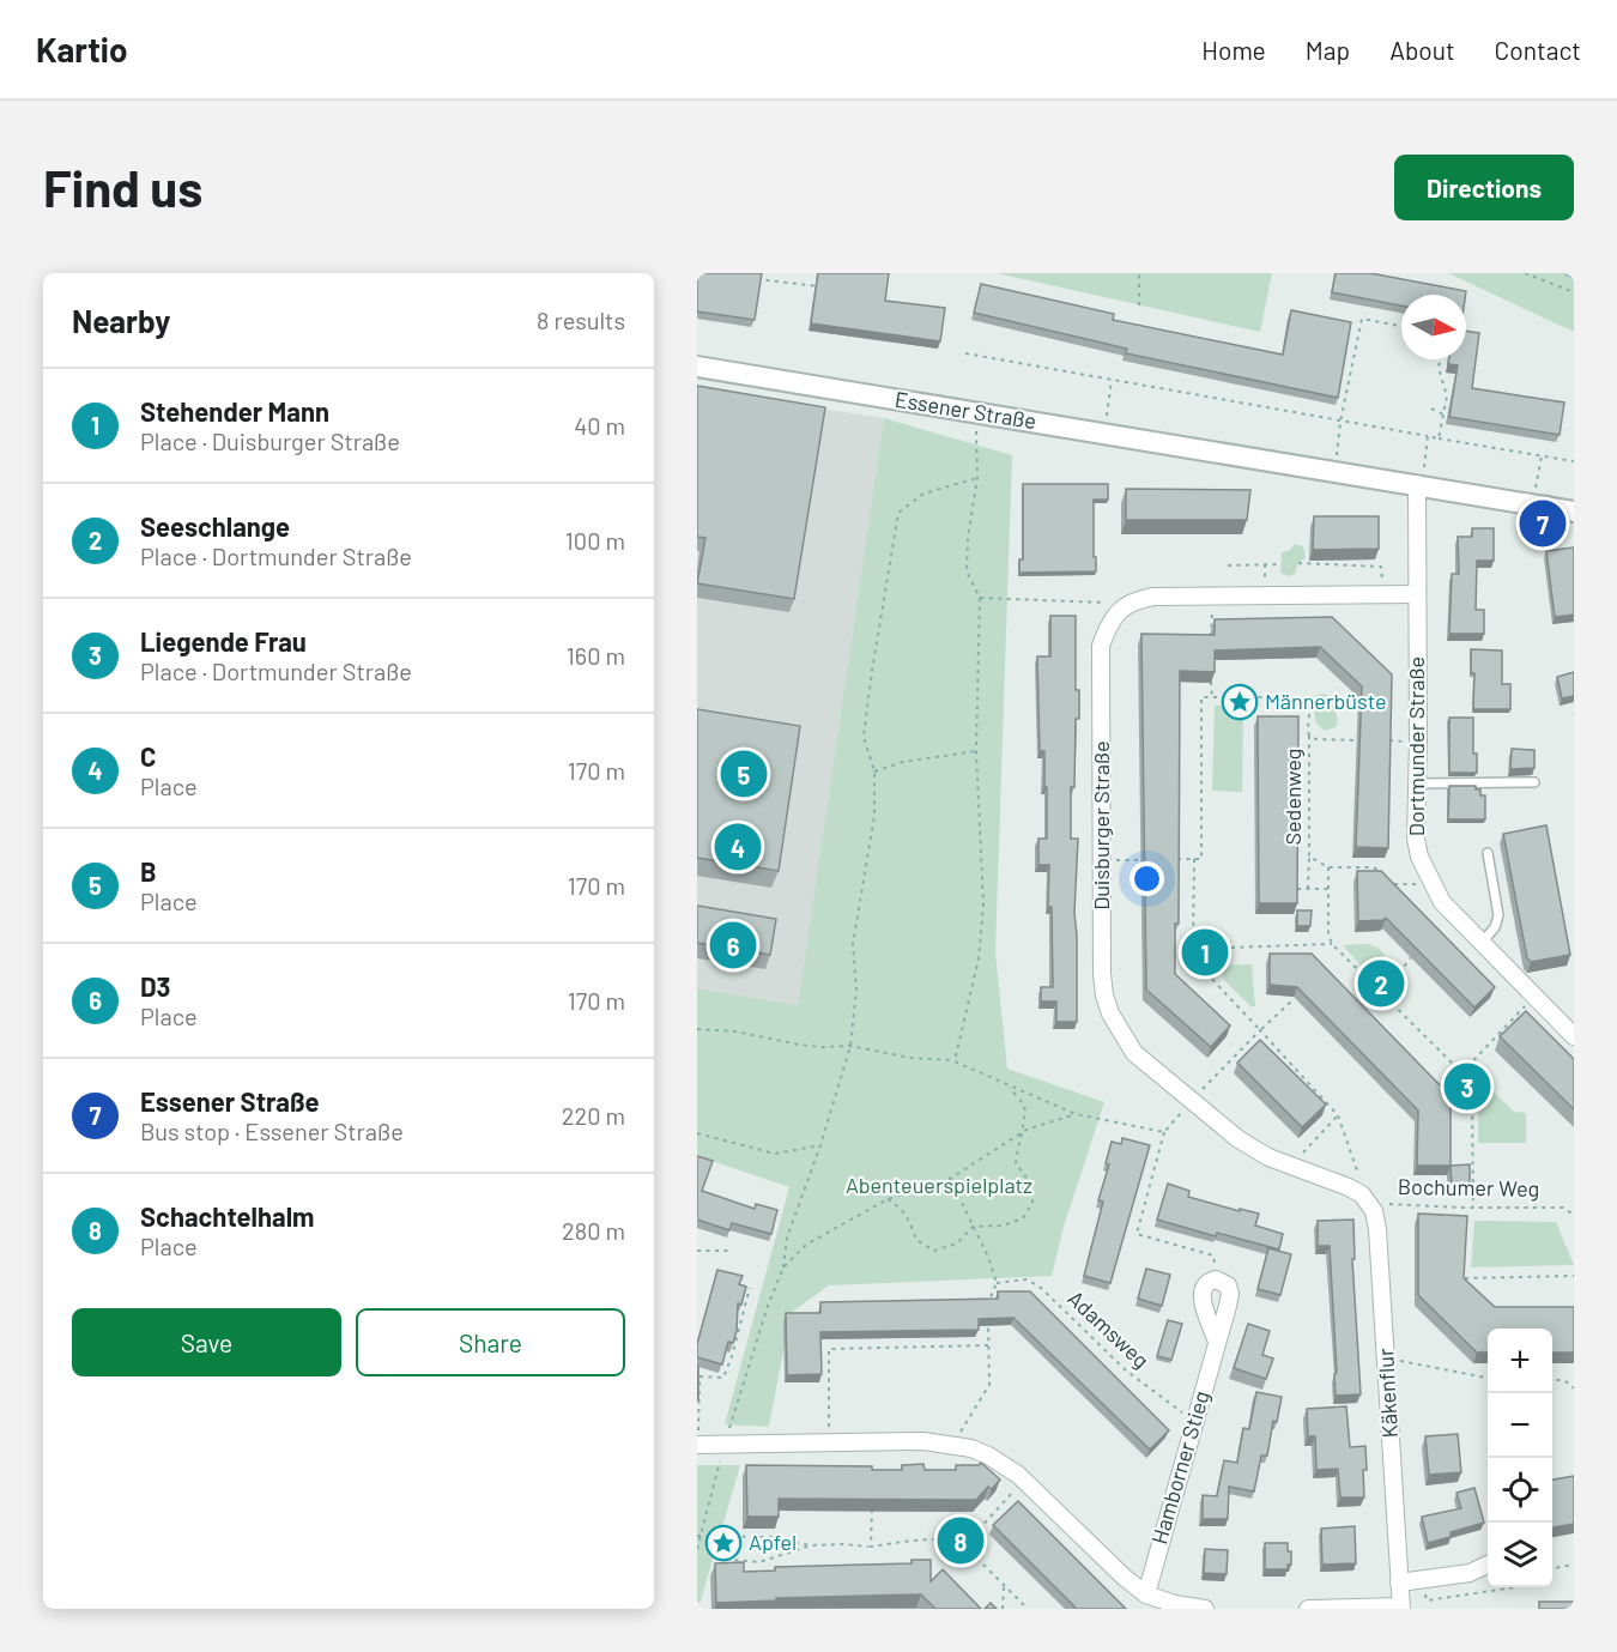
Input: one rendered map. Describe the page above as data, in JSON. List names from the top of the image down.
{
  "streets": {
    "street": [
      "Essener Straße",
      "Dortmunder Straße",
      "Duisburger Straße",
      "Käkenflur",
      "Hamborner Stieg"
    ],
    "path": ["Sedenweg", "Bochumer Weg", "Adamsweg"]
  },
  "crossings": [
    ["Essener Straße", "Dortmunder Straße"],
    ["Duisburger Straße", "Bochumer Weg"],
    ["Duisburger Straße", "Käkenflur"],
    ["Bochumer Weg", "Käkenflur"],
    ["Adamsweg", "Hamborner Stieg"]
  ],
  "parks": ["Abenteuerspielplatz"],
  "places": {
    "place": ["Männerbüste", "Apfel"]
  },
  "north": "right",
  "page": {
    "header": "Kartio",
    "nav": [
      "Home",
      "Map",
      "About",
      "Contact"
    ],
    "buttons": [
      "Directions",
      ["Save", "Share"]
    ],
    "title": "Find us",
    "heading": ["Nearby", "8 results"],
    "list": [
      {
        "mark": "1",
        "name": "Stehender Mann",
        "note": "Place · Duisburger Straße",
        "value": "40 m"
      },
      {
        "mark": "2",
        "name": "Seeschlange",
        "note": "Place · Dortmunder Straße",
        "value": "100 m"
      },
      {
        "mark": "3",
        "name": "Liegende Frau",
        "note": "Place · Dortmunder Straße",
        "value": "160 m"
      },
      {
        "mark": "4",
        "name": "C",
        "note": "Place",
        "value": "170 m"
      },
      {
        "mark": "5",
        "name": "B",
        "note": "Place",
        "value": "170 m"
      },
      {
        "mark": "6",
        "name": "D3",
        "note": "Place",
        "value": "170 m"
      },
      {
        "mark": "7",
        "name": "Essener Straße",
        "note": "Bus stop · Essener Straße",
        "value": "220 m"
      },
      {
        "mark": "8",
        "name": "Schachtelhalm",
        "note": "Place",
        "value": "280 m"
      }
    ],
    "pins": [
      "7",
      "5",
      "4",
      "6",
      "1",
      "2",
      "3",
      "8"
    ],
    "map_buttons": ["+", "−"]
  }
}
